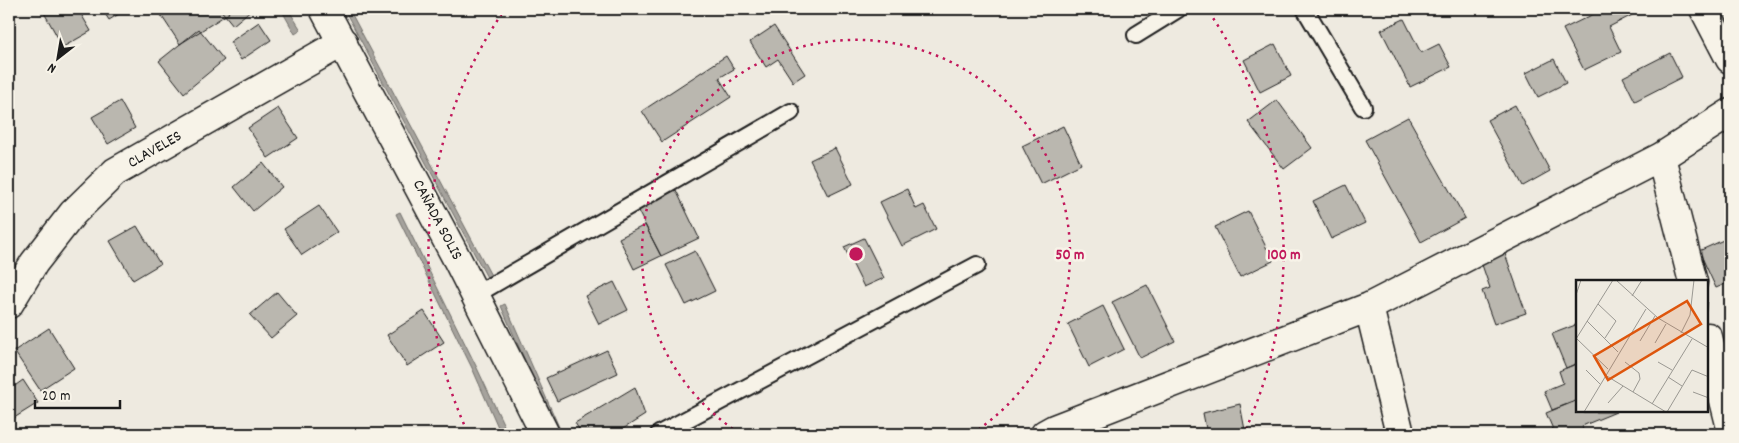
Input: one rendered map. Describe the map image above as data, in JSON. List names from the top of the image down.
{
  "streets": {
    "street": ["CLAVELES", "CAÑADA SOLIS"]
  },
  "crossings": [
    ["CLAVELES", "CAÑADA SOLIS"]
  ],
  "scale_bar": "20 m",
  "north": "bottom left",
  "rings": ["50 m", "100 m"]
}
